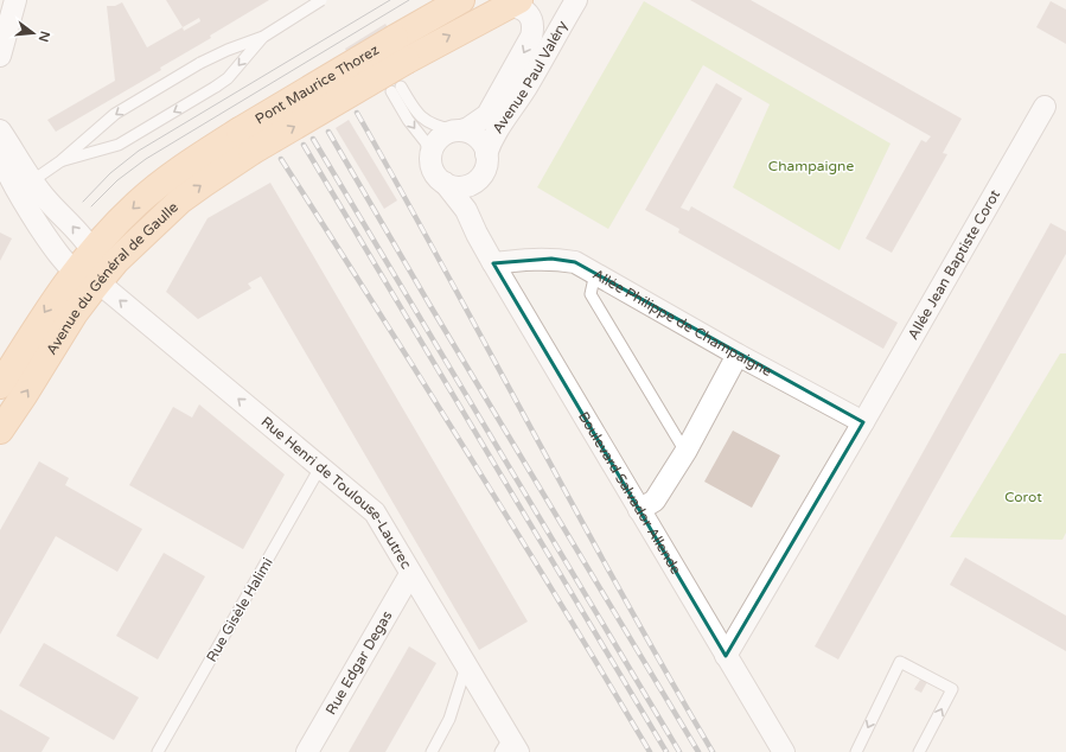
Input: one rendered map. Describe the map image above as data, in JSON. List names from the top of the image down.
{
  "streets": {
    "main road": ["Avenue Paul Valéry", "Pont Maurice Thorez", "Avenue du Général de Gaulle"],
    "street": [
      "Allée Jean Baptiste Corot",
      "Allée Philippe de Champaigne",
      "Boulevard Salvador Allende",
      "Rue Henri de Toulouse-Lautrec",
      "Rue Edgar Degas"
    ],
    "lane": ["Rue Gisèle Halimi"]
  },
  "crossings": [
    ["Avenue Paul Valéry", "Pont Maurice Thorez"],
    ["Avenue Paul Valéry", "Boulevard Salvador Allende"],
    ["Pont Maurice Thorez", "Avenue du Général de Gaulle"],
    ["Allée Jean Baptiste Corot", "Allée Philippe de Champaigne"],
    ["Allée Jean Baptiste Corot", "Boulevard Salvador Allende"],
    ["Avenue du Général de Gaulle", "Rue Henri de Toulouse-Lautrec"],
    ["Allée Philippe de Champaigne", "Boulevard Salvador Allende"],
    ["Rue Henri de Toulouse-Lautrec", "Rue Gisèle Halimi"],
    ["Rue Henri de Toulouse-Lautrec", "Rue Edgar Degas"]
  ],
  "one_way": ["Rue Henri de Toulouse-Lautrec"],
  "parks": ["Champaigne", "Corot"],
  "north": "right"
}
